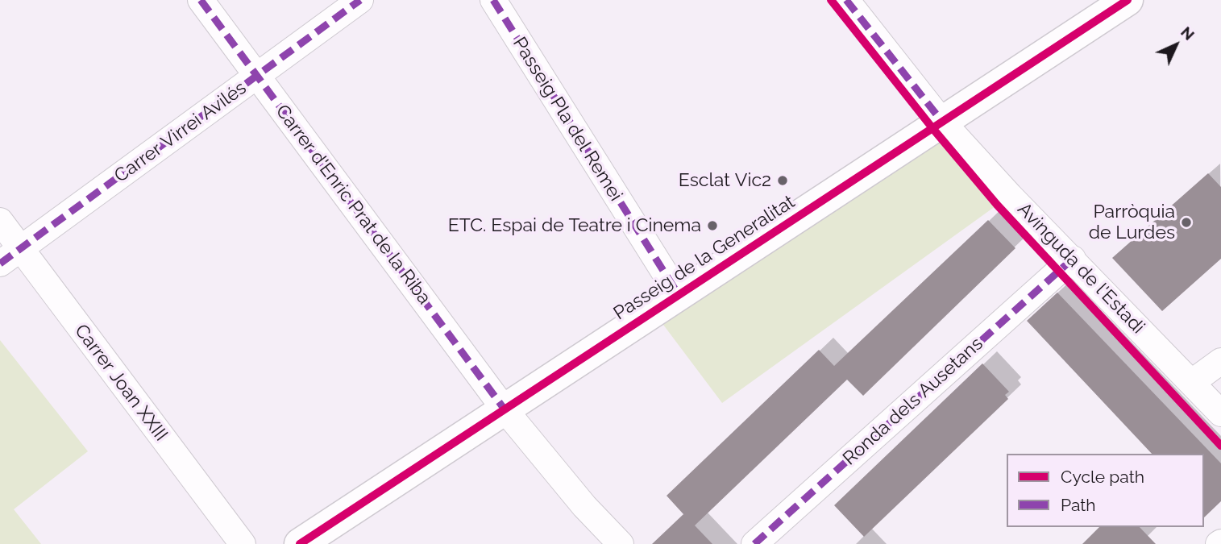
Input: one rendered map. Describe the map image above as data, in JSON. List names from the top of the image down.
{
  "streets": {
    "street": [
      "Passeig Pla del Remei",
      "Carrer Virrei Avilés",
      "Carrer d'Enric Prat de la Riba",
      "Passeig de la Generalitat",
      "Avinguda de l'Estadi",
      "Carrer Joan XXIII",
      "Ronda dels Ausetans"
    ]
  },
  "crossings": [
    ["Passeig Pla del Remei", "Passeig de la Generalitat"],
    ["Carrer Virrei Avilés", "Carrer d'Enric Prat de la Riba"],
    ["Carrer Virrei Avilés", "Carrer Joan XXIII"],
    ["Carrer d'Enric Prat de la Riba", "Passeig de la Generalitat"],
    ["Passeig de la Generalitat", "Avinguda de l'Estadi"],
    ["Avinguda de l'Estadi", "Ronda dels Ausetans"]
  ],
  "places": ["Esclat Vic2", "Parròquia de Lurdes", "ETC. Espai de Teatre i Cinema"],
  "legend": ["Cycle path", "Path"],
  "north": "top right"
}
